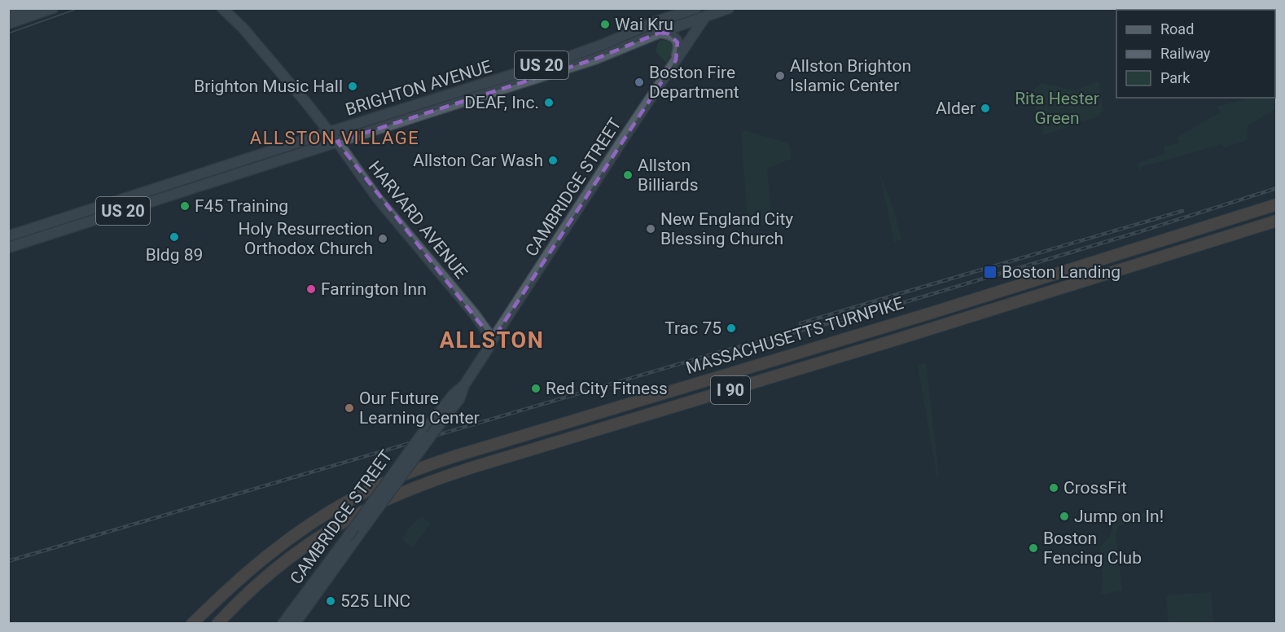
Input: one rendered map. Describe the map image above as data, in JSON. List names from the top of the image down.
{
  "streets": {
    "highway": ["MASSACHUSETTS TURNPIKE", "I 90"],
    "main road": [
      "US 20",
      "BRIGHTON AVENUE",
      "CAMBRIDGE STREET",
      "HARVARD AVENUE"
    ]
  },
  "crossings": [
    ["US 20", "BRIGHTON AVENUE"],
    ["US 20", "CAMBRIDGE STREET"],
    ["BRIGHTON AVENUE", "CAMBRIDGE STREET"],
    ["BRIGHTON AVENUE", "HARVARD AVENUE"],
    ["CAMBRIDGE STREET", "HARVARD AVENUE"]
  ],
  "districts": ["ALLSTON VILLAGE", "ALLSTON"],
  "parks": ["Rita Hester Green"],
  "places": {
    "other": [
      "Wai Kru",
      "Allston Brighton Islamic Center",
      "Boston Fire Department",
      "Brighton Music Hall",
      "DEAF, Inc.",
      "Alder",
      "Allston Car Wash",
      "Allston Billiards",
      "F45 Training",
      "New England City Blessing Church",
      "Bldg 89",
      "Holy Resurrection Orthodox Church",
      "Farrington Inn",
      "Trac 75",
      "Red City Fitness",
      "Our Future Learning Center",
      "CrossFit",
      "Jump on In!",
      "Boston Fencing Club",
      "525 LINC"
    ],
    "transit": ["Boston Landing"]
  },
  "legend": ["Road", "Railway", "Park"]
}
